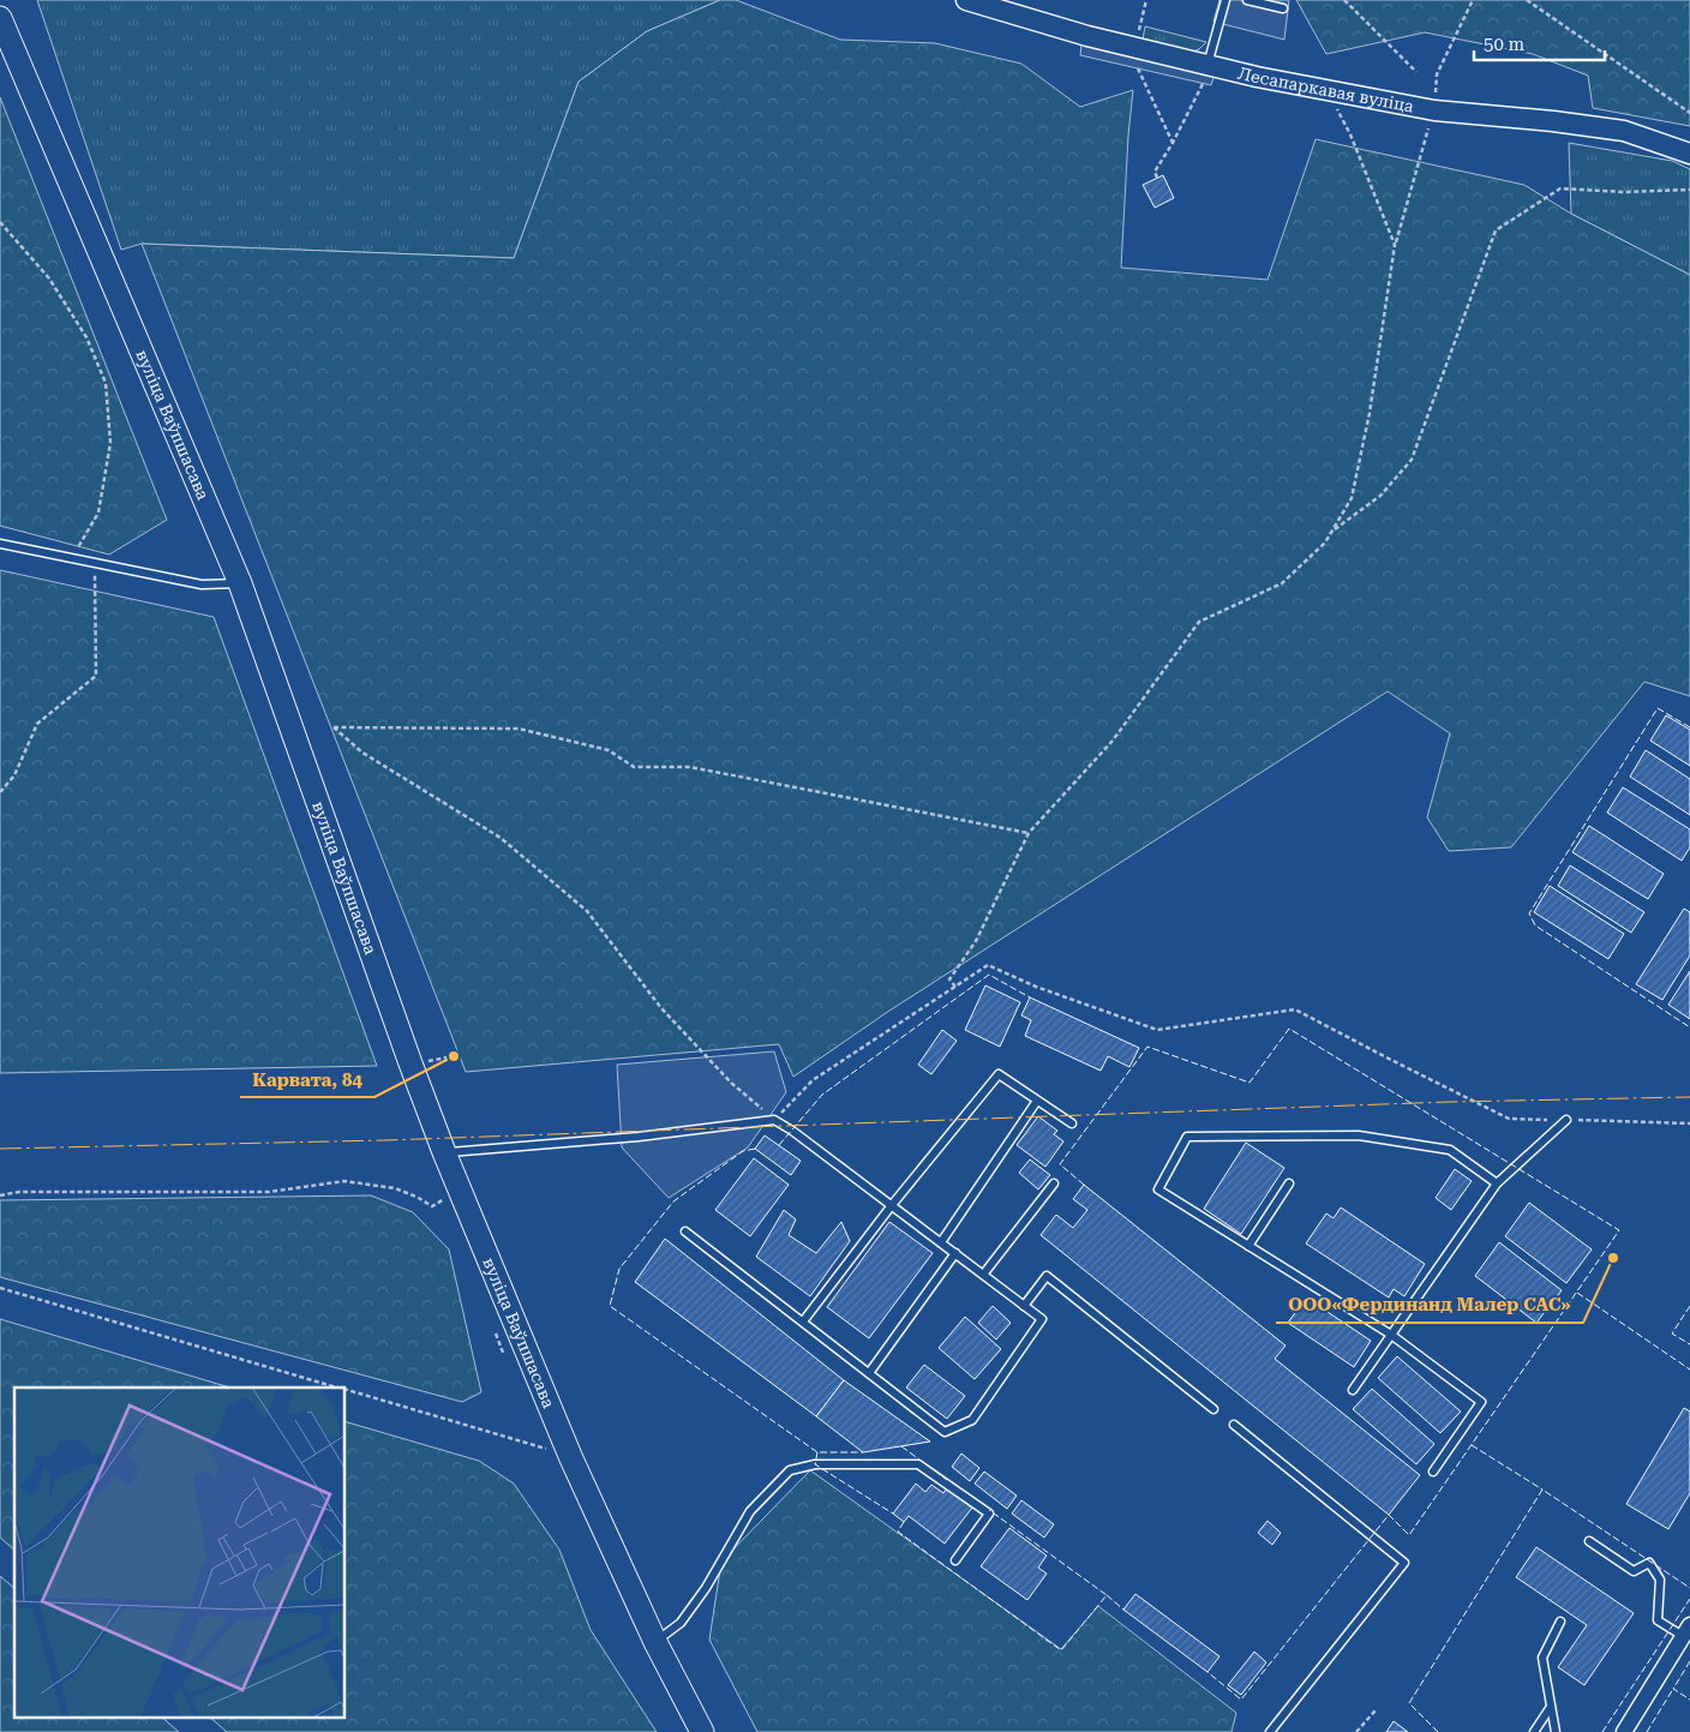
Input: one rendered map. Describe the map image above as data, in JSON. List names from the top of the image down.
{
  "streets": {
    "main road": ["вуліца Ваўпшасава"],
    "street": ["Лесапаркавая вуліца"]
  },
  "places": ["Карвата, 84", "ООО«Фердинанд Малер САС»"],
  "scale_bar": "50 m"
}
